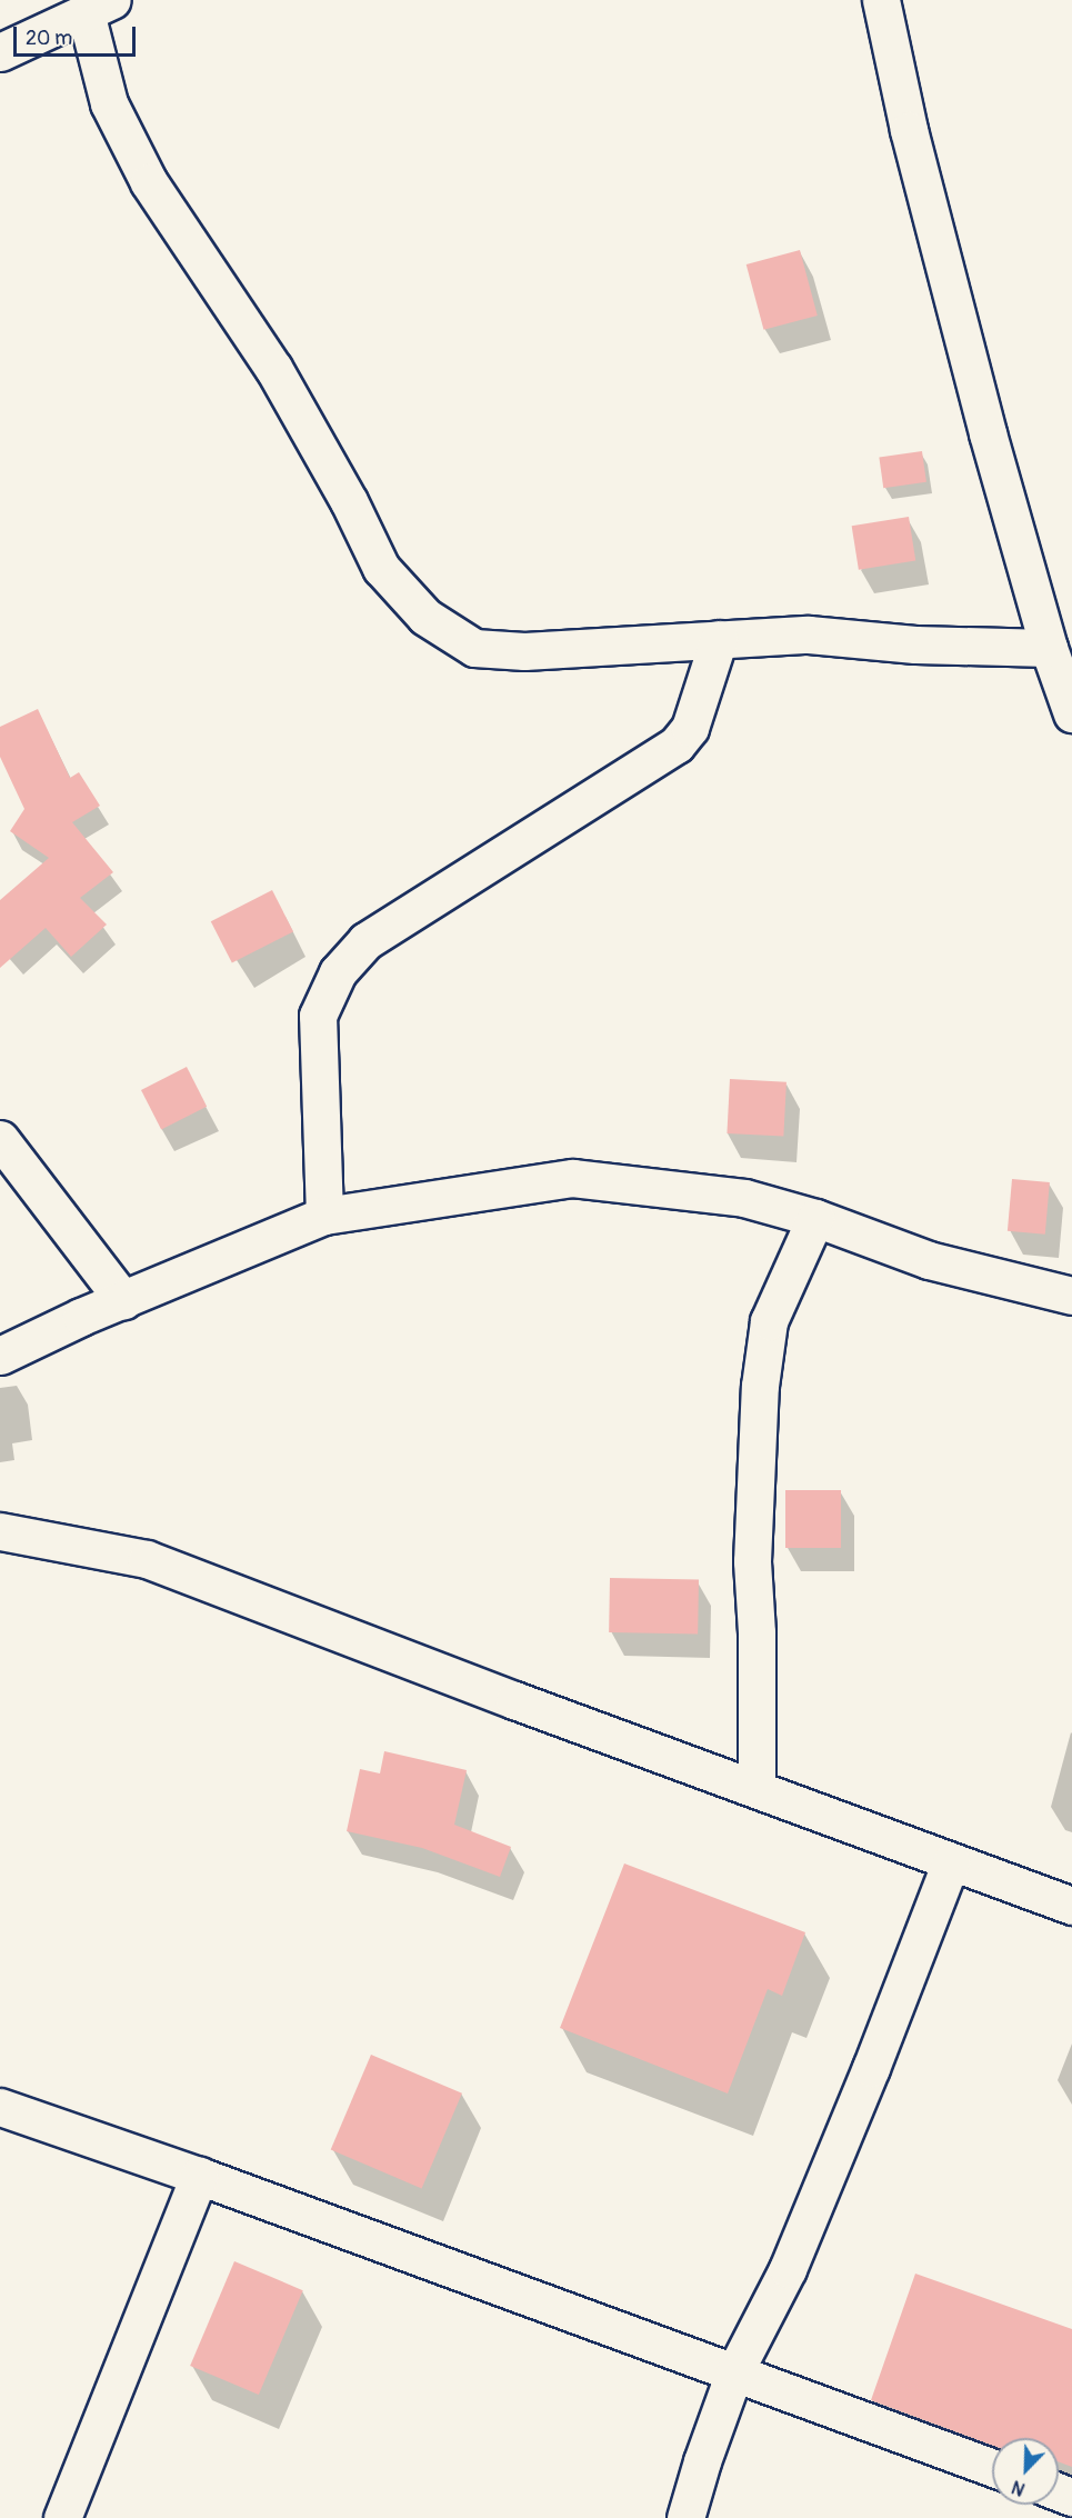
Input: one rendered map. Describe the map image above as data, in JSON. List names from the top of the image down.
{
  "scale_bar": "20 m",
  "north": "bottom left"
}
